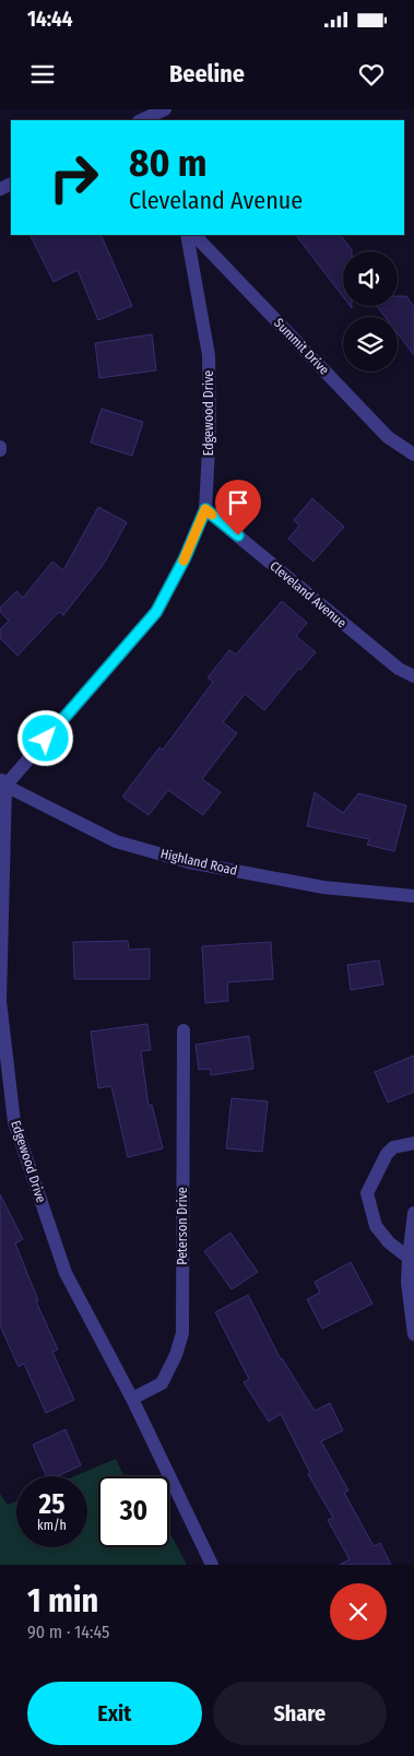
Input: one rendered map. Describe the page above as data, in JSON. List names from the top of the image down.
{
  "streets": {
    "street": [
      "Summit Drive",
      "Edgewood Drive",
      "Cleveland Avenue",
      "Highland Road",
      "Peterson Drive"
    ]
  },
  "crossings": [
    ["Edgewood Drive", "Cleveland Avenue"],
    ["Edgewood Drive", "Highland Road"],
    ["Edgewood Drive", "Peterson Drive"]
  ],
  "page": {
    "status": "14:44",
    "header": "Beeline",
    "turn": ["80 m", "Cleveland Avenue"],
    "speed": "25 km/h",
    "limit": "30",
    "heading": ["1 min", "90 m · 14:45"],
    "buttons": ["Exit", "Share"]
  }
}
